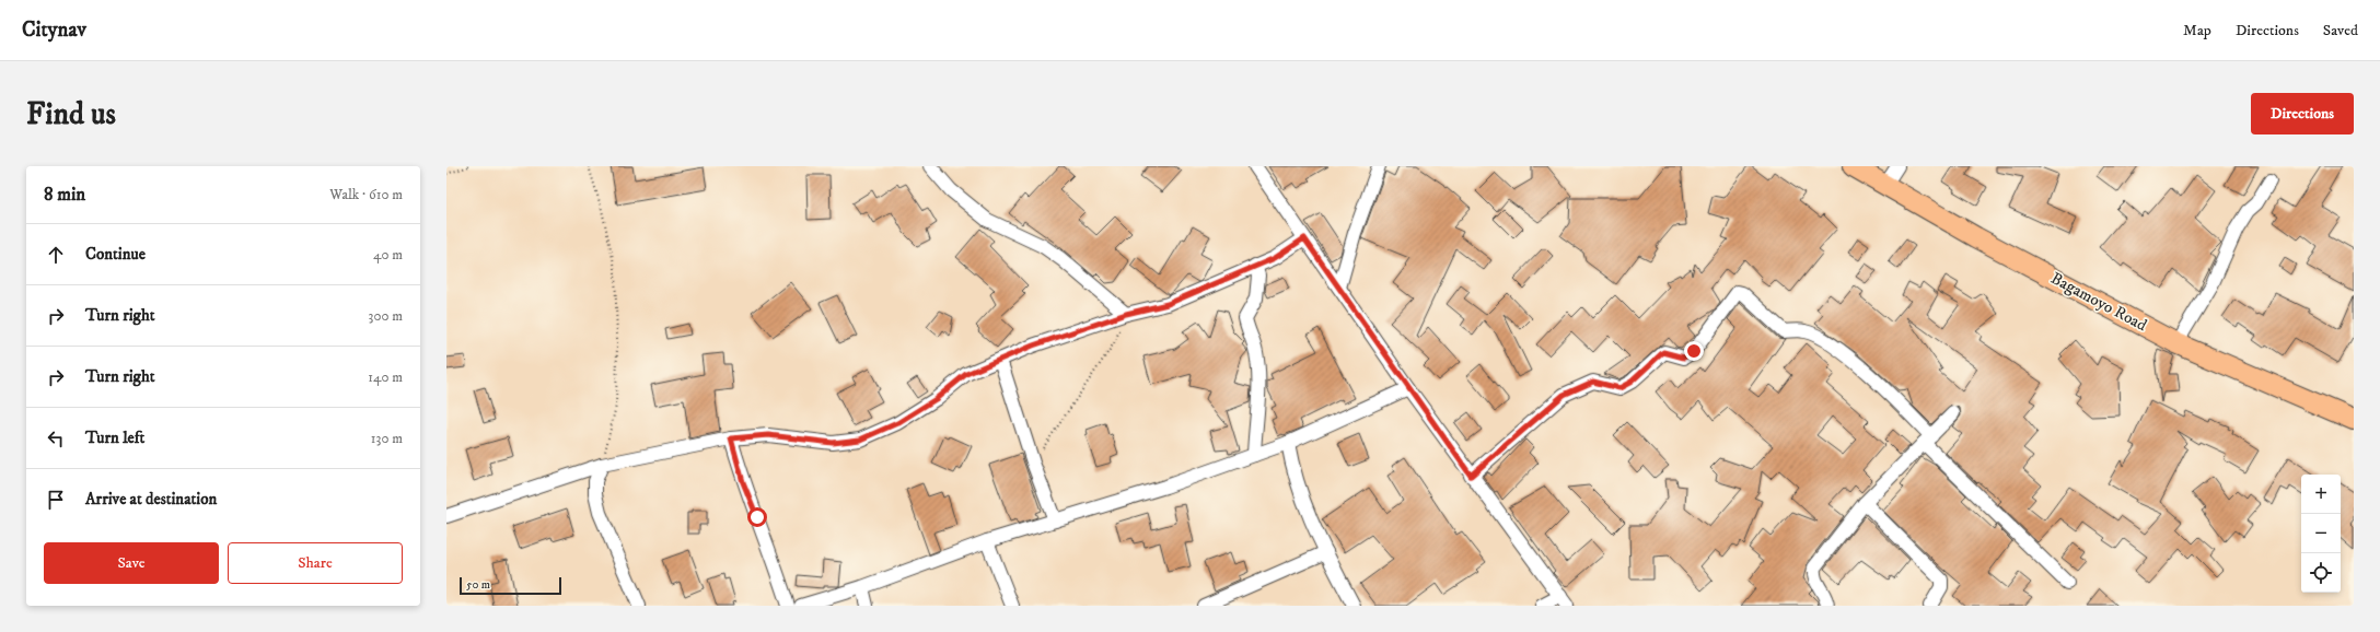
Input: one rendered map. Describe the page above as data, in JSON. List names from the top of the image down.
{
  "streets": {
    "highway": ["Bagamoyo Road"]
  },
  "scale_bar": "50 m",
  "page": {
    "header": "Citynav",
    "nav": ["Map", "Directions", "Saved"],
    "buttons": [
      "Directions",
      ["Save", "Share"]
    ],
    "title": "Find us",
    "heading": ["8 min", "Walk · 610 m"],
    "list": [
      ["Continue", "40 m"],
      ["Turn right", "300 m"],
      ["Turn right", "140 m"],
      ["Turn left", "130 m"],
      "Arrive at destination"
    ],
    "map_buttons": ["+", "−"],
    "scale": "50 m"
  }
}
